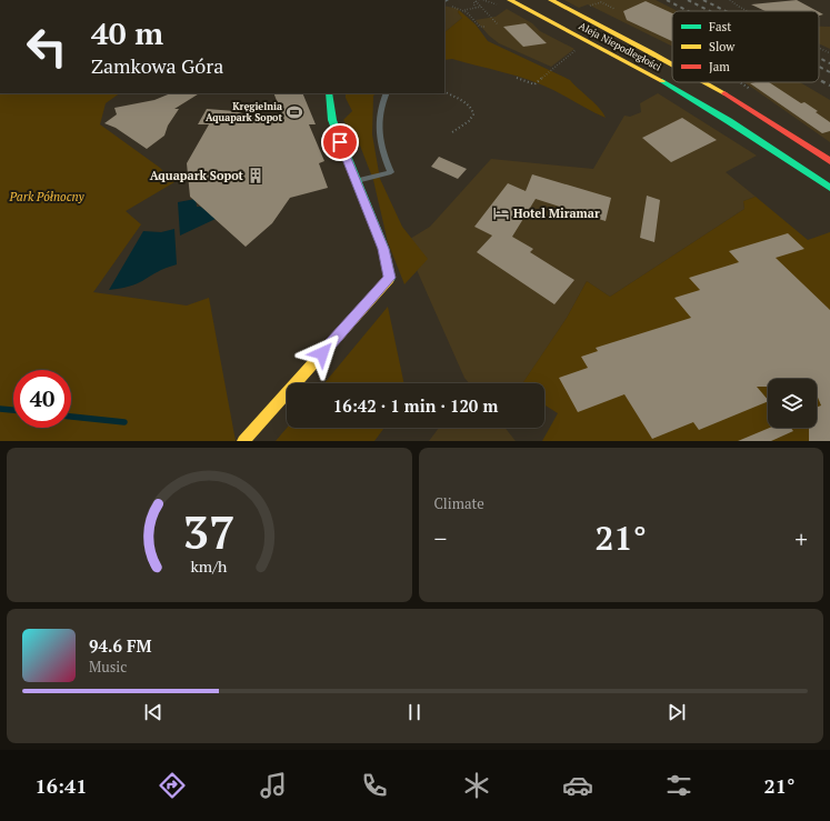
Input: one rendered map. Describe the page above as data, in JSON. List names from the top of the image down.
{
  "streets": {
    "main road": ["Aleja Niepodległości"]
  },
  "parks": ["Park Północny"],
  "places": {
    "sports": ["Kręgielnia Aquapark Sopot"],
    "building": ["Aquapark Sopot"],
    "hotel": ["Hotel Miramar"]
  },
  "legend": ["Fast", "Slow", "Jam"],
  "page": {
    "turn": ["40 m", "Zamkowa Góra"],
    "limit": "40",
    "trip": "16:42 · 1 min · 120 m",
    "tile": "Climate",
    "heat": ["−", "21°", "+"],
    "song": ["94.6 FM", "Music"],
    "tabs": ["16:41", "21°"],
    "gauge": ["37", "km/h"]
  }
}
